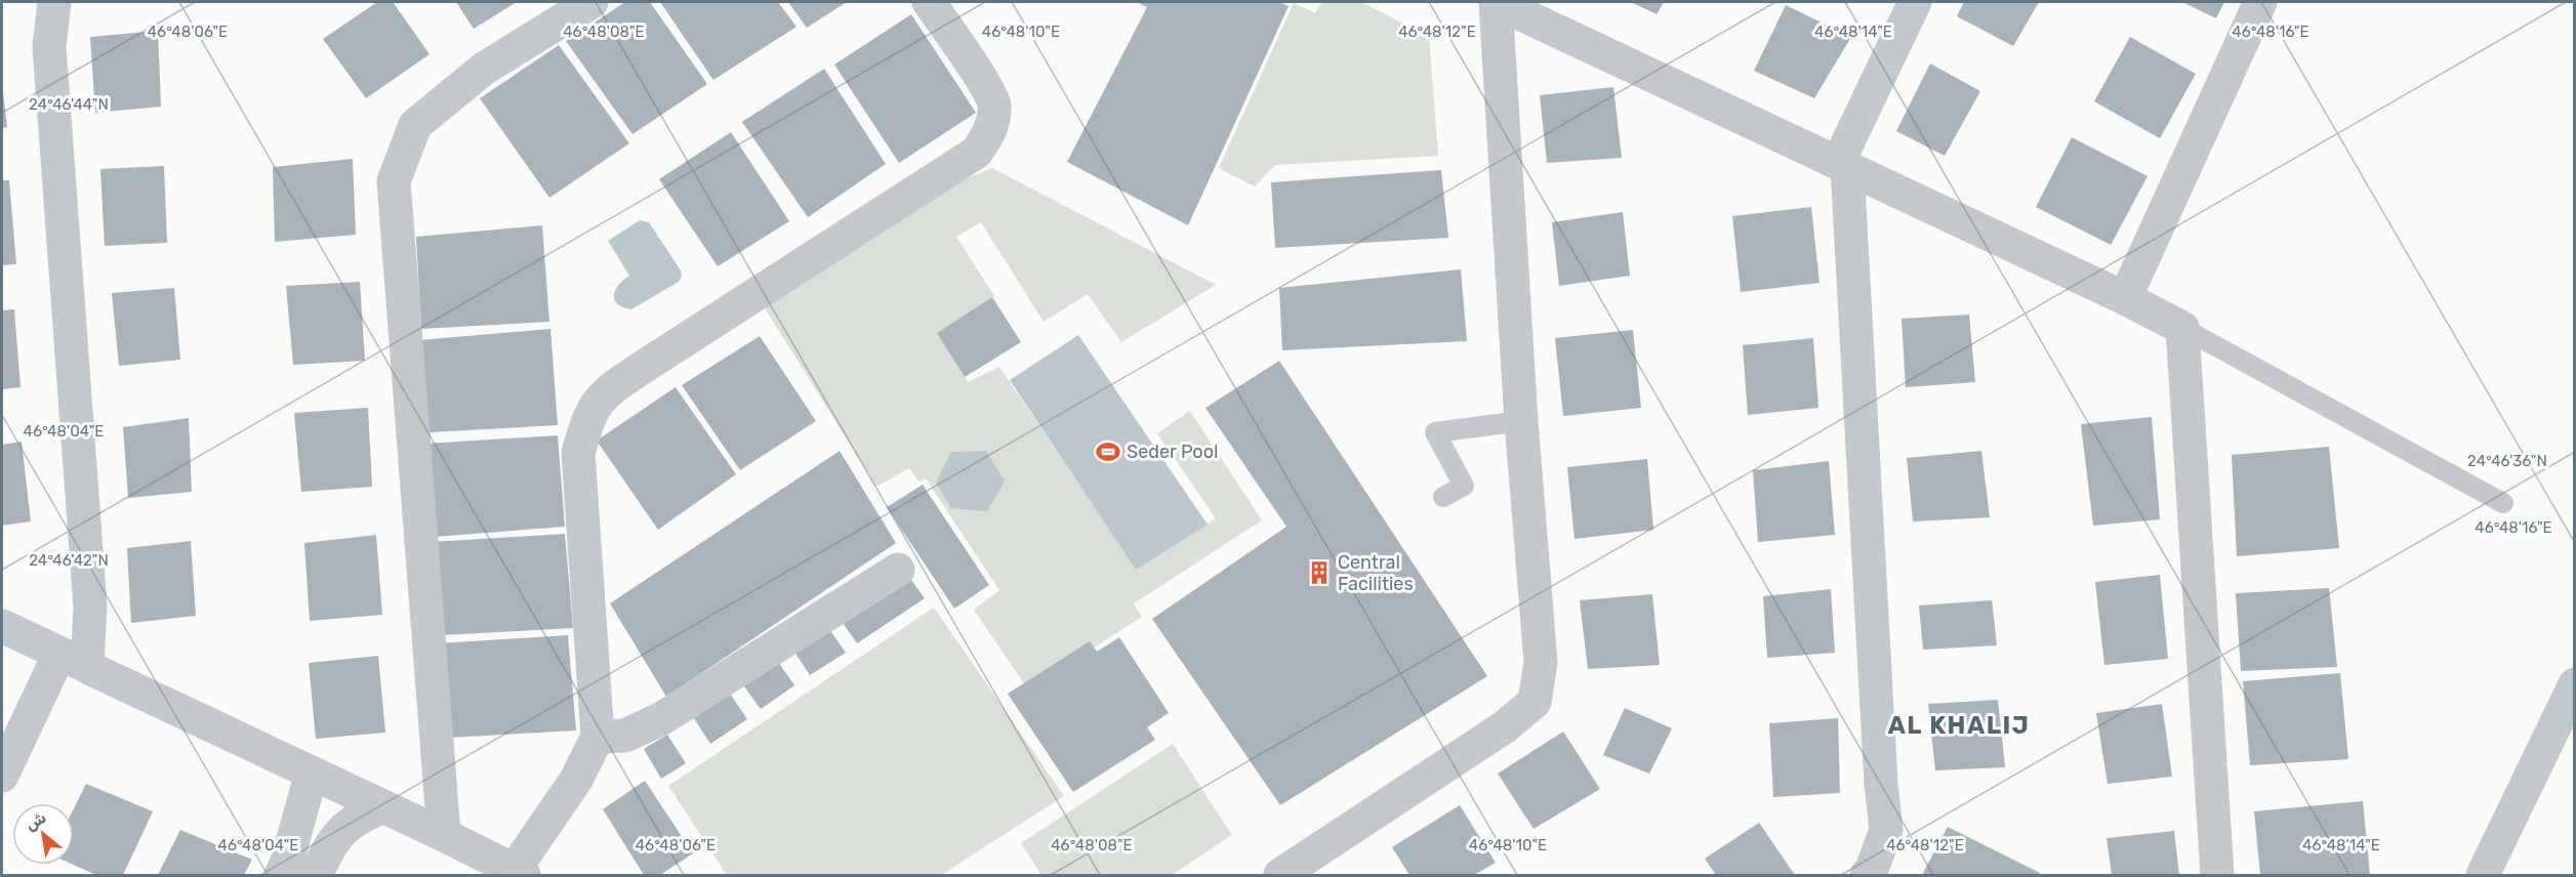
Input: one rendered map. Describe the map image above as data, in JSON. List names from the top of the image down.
{
  "districts": ["AL KHALIJ"],
  "places": {
    "sports": ["Seder Pool"],
    "building": ["Central Facilities"]
  },
  "north": "top left",
  "coordinates": [
    "46°48'06\"E",
    "46°48'08\"E",
    "46°48'10\"E",
    "46°48'12\"E",
    "46°48'14\"E",
    "46°48'16\"E",
    "24°46'44\"N",
    "46°48'04\"E",
    "24°46'36\"N",
    "24°46'42\"N"
  ]
}
